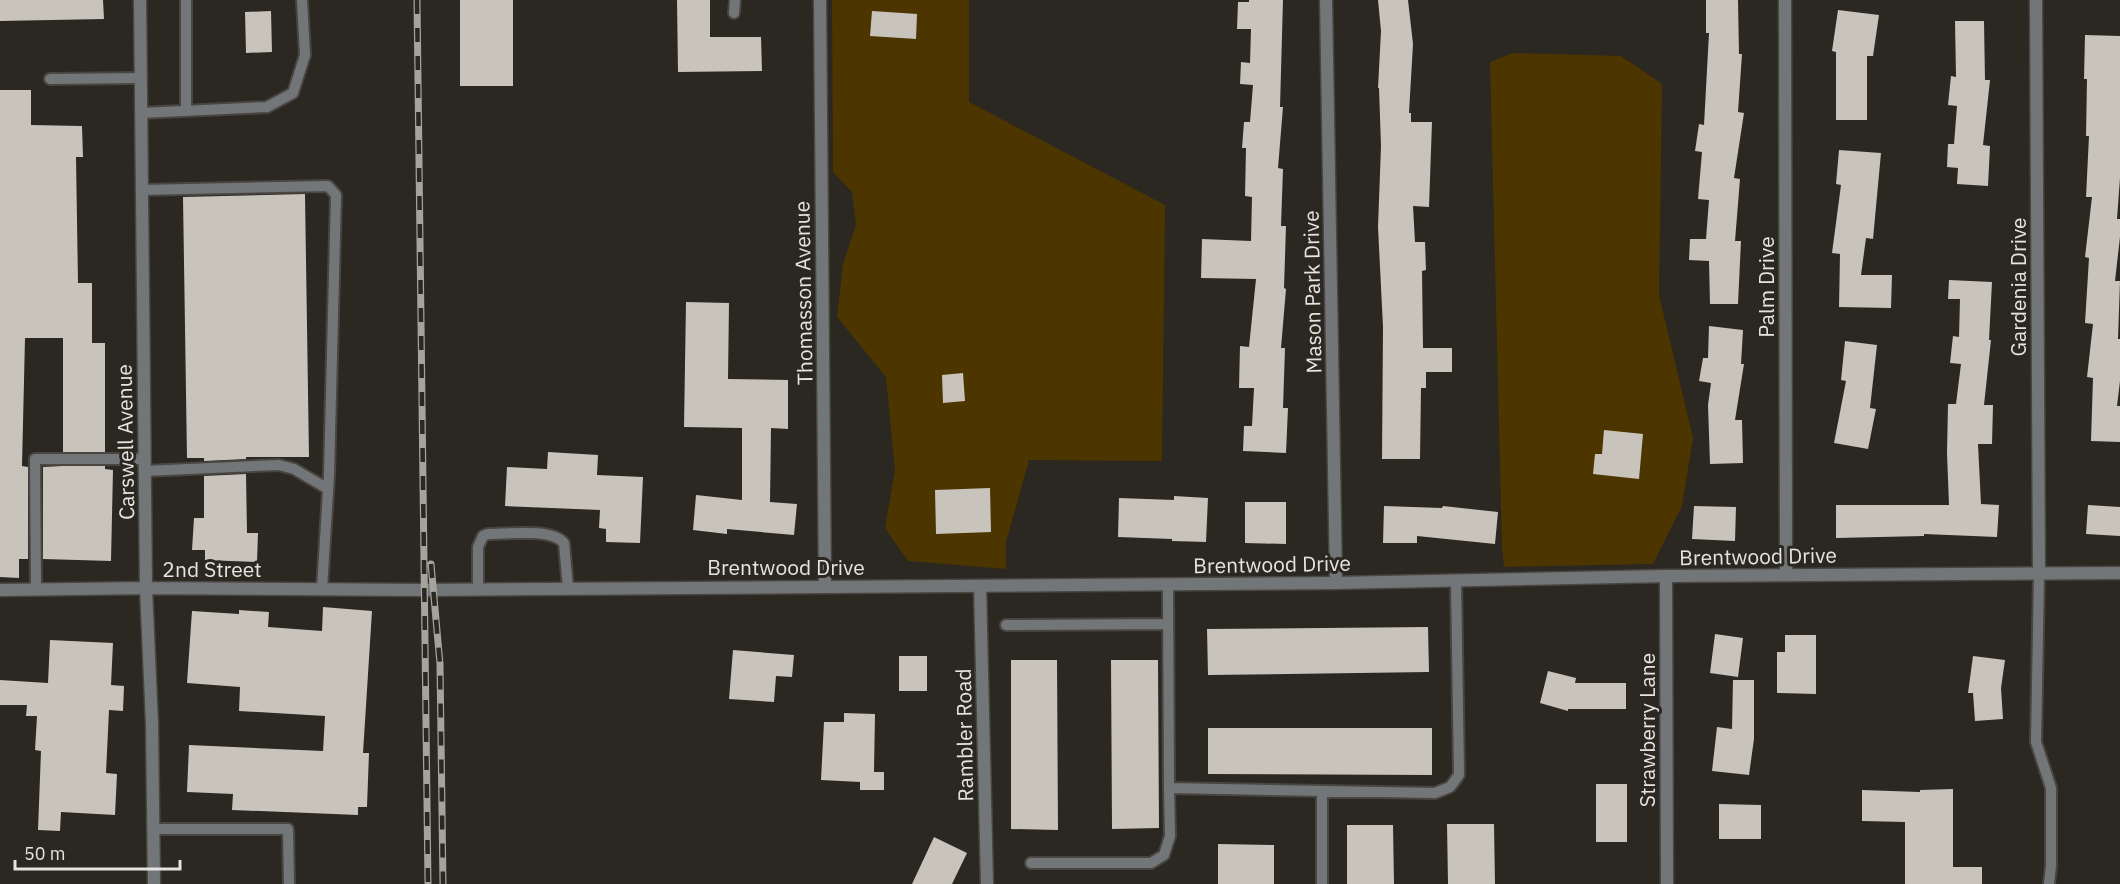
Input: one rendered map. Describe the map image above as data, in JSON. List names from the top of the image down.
{
  "streets": {
    "street": [
      "Palm Drive",
      "Gardenia Drive",
      "Mason Park Drive",
      "Thomasson Avenue",
      "Carswell Avenue",
      "Brentwood Drive",
      "2nd Street",
      "Strawberry Lane",
      "Rambler Road"
    ]
  },
  "crossings": [
    ["Palm Drive", "Brentwood Drive"],
    ["Gardenia Drive", "Brentwood Drive"],
    ["Mason Park Drive", "Brentwood Drive"],
    ["Thomasson Avenue", "Brentwood Drive"],
    ["Carswell Avenue", "2nd Street"],
    ["Brentwood Drive", "2nd Street"],
    ["Brentwood Drive", "Strawberry Lane"],
    ["Brentwood Drive", "Rambler Road"]
  ],
  "scale_bar": "50 m"
}
